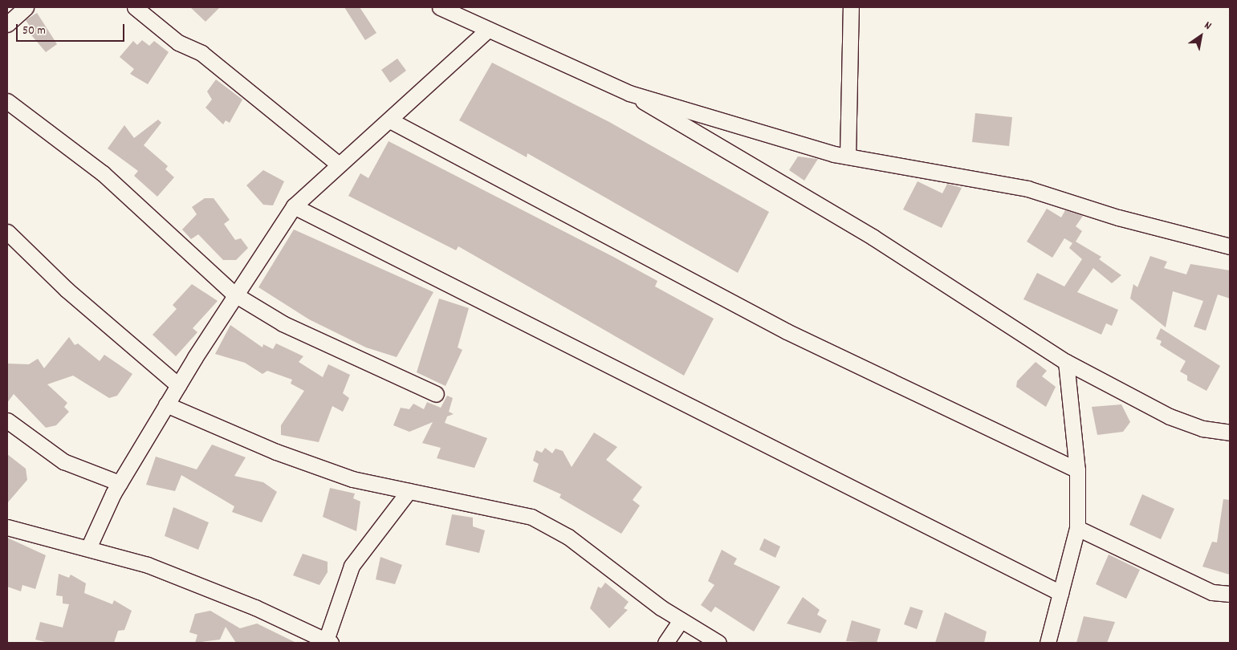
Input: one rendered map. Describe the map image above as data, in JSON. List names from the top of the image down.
{
  "scale_bar": "50 m",
  "north": "top right"
}
